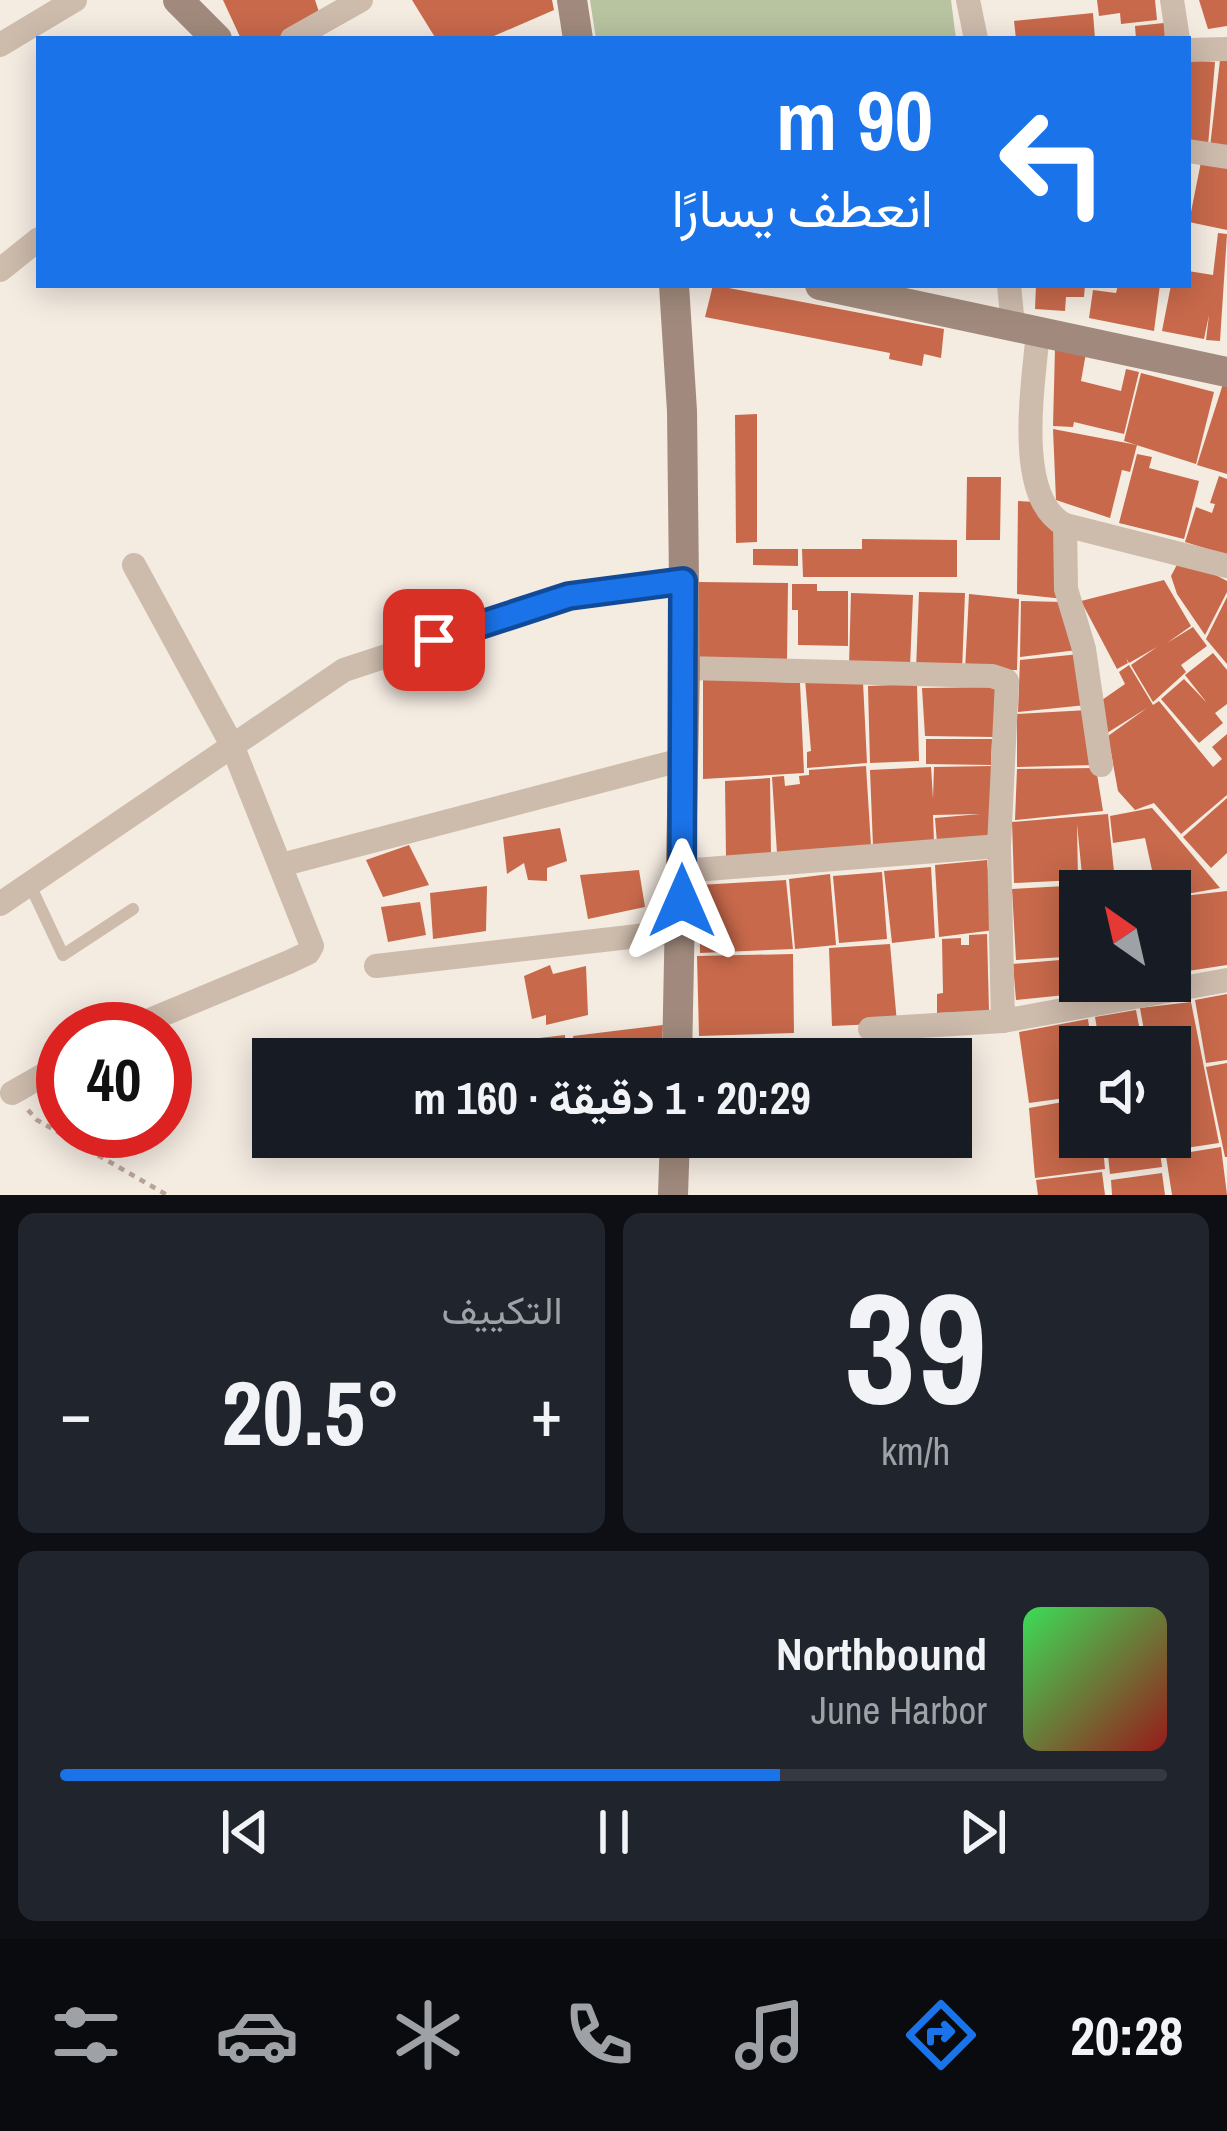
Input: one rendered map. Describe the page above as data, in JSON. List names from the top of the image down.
{
  "north": "top left",
  "page": {
    "turn": ["90 m", "انعطف يسارًا"],
    "limit": "40",
    "trip": "20:29 · 1 دقيقة · 160 m",
    "tile": [
      ["39", "km/h"],
      "التكييف"
    ],
    "heat": ["−", "20.5°", "+"],
    "song": ["Northbound", "June Harbor"],
    "tabs": "20:28"
  }
}
